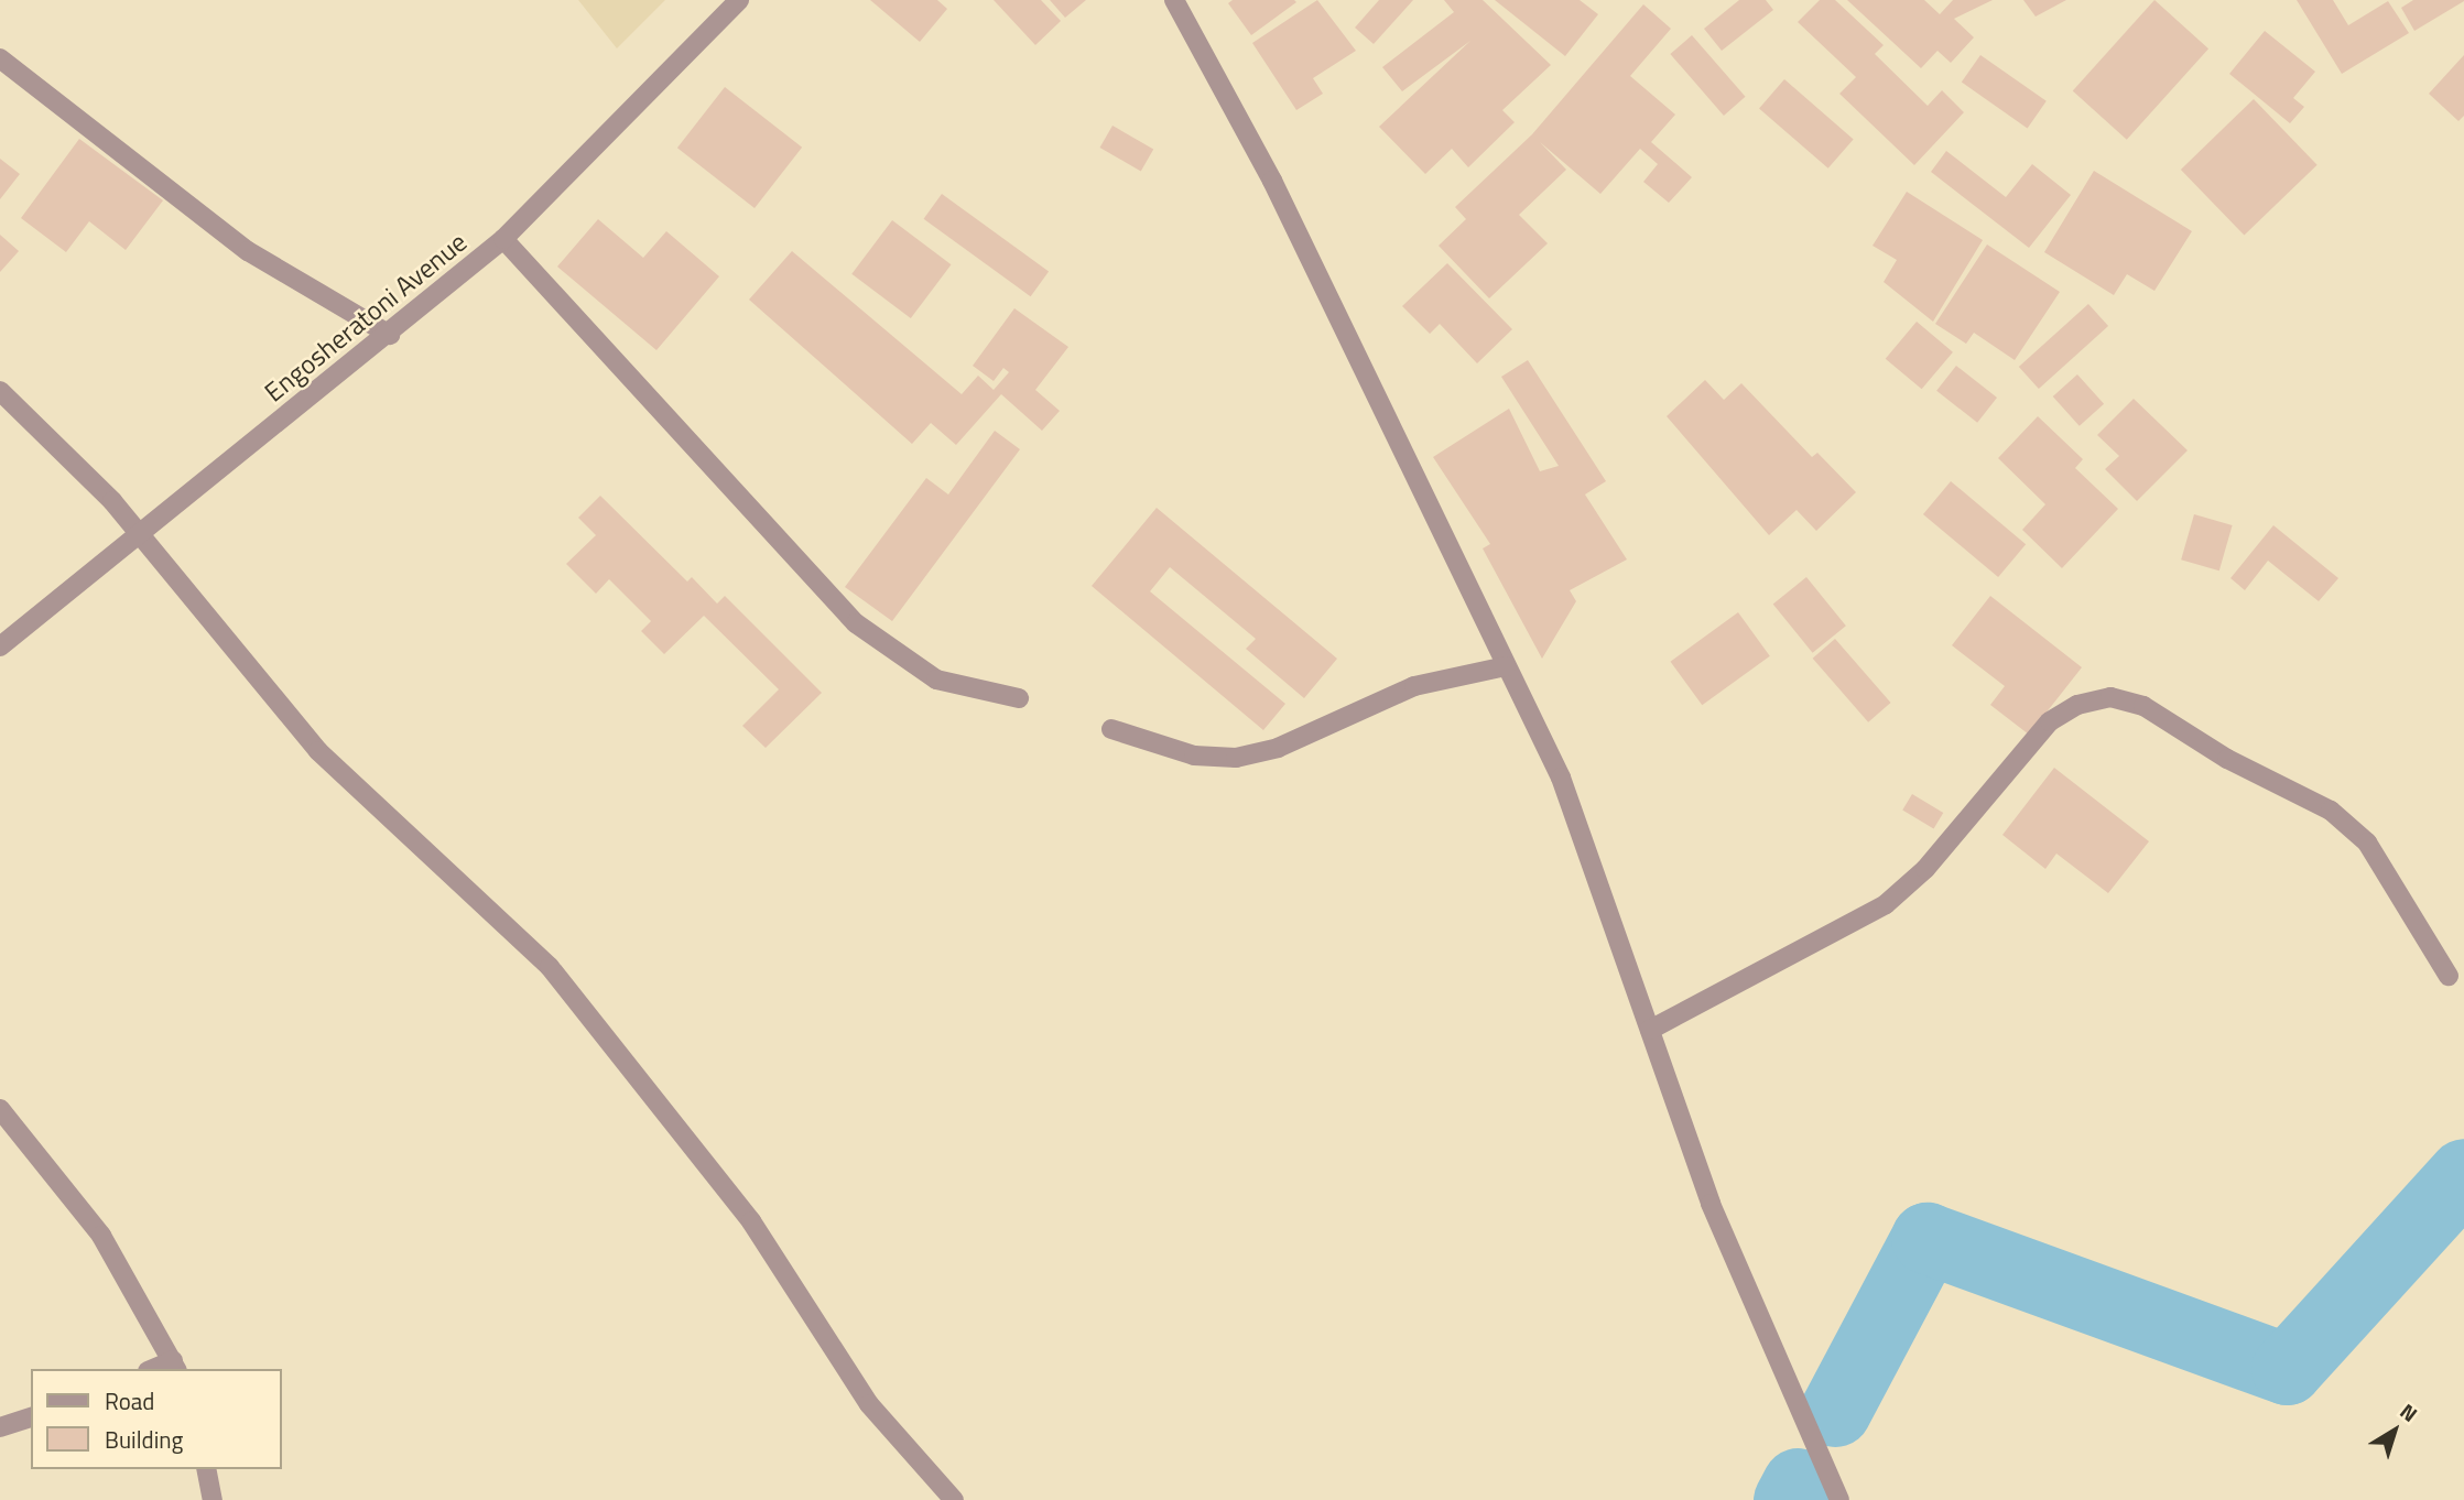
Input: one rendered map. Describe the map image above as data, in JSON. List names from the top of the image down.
{
  "streets": {
    "street": ["Engosheratoni Avenue"]
  },
  "legend": ["Road", "Building"],
  "north": "top right"
}
